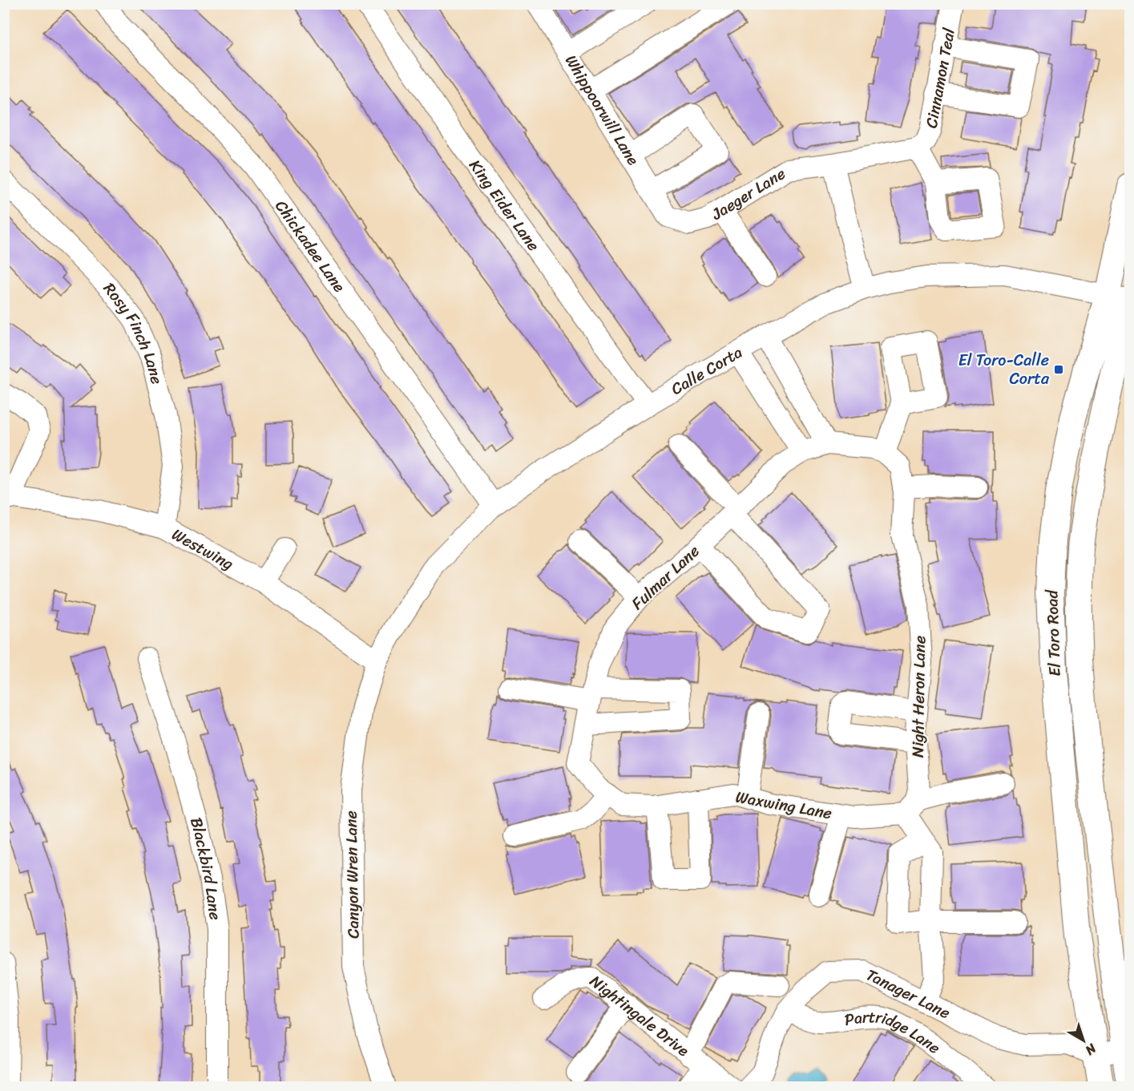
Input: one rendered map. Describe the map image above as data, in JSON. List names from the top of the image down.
{
  "streets": {
    "main road": ["El Toro Road"],
    "street": [
      "Cinnamon Teal",
      "Whippoorwill Lane",
      "Jaeger Lane",
      "King Eider Lane",
      "Chickadee Lane",
      "Rosy Finch Lane",
      "Calle Corta",
      "Westwing",
      "Fulmar Lane",
      "Night Heron Lane",
      "Waxwing Lane",
      "Blackbird Lane",
      "Canyon Wren Lane",
      "Tanager Lane",
      "Nightingale Drive",
      "Partridge Lane"
    ]
  },
  "crossings": [
    ["Cinnamon Teal", "Jaeger Lane"],
    ["Whippoorwill Lane", "Jaeger Lane"],
    ["King Eider Lane", "Calle Corta"],
    ["Chickadee Lane", "Calle Corta"],
    ["Rosy Finch Lane", "Westwing"],
    ["Calle Corta", "Westwing"],
    ["Calle Corta", "El Toro Road"],
    ["Calle Corta", "Canyon Wren Lane"],
    ["Westwing", "Canyon Wren Lane"],
    ["Fulmar Lane", "Waxwing Lane"],
    ["El Toro Road", "Tanager Lane"],
    ["Night Heron Lane", "Waxwing Lane"],
    ["Tanager Lane", "Partridge Lane"]
  ],
  "places": {
    "transit": ["El Toro-Calle Corta"]
  },
  "north": "bottom right"
}
